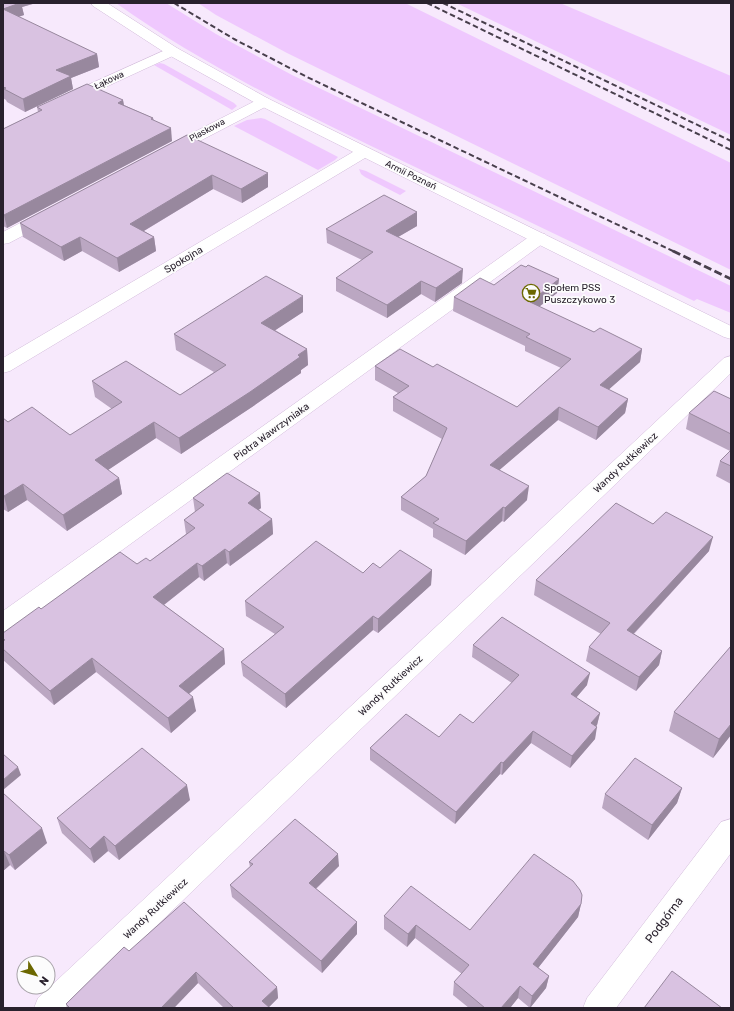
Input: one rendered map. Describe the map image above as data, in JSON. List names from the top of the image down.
{
  "streets": {
    "street": [
      "Łąkowa",
      "Piaskowa",
      "Armii Poznań",
      "Spokojna",
      "Piotra Wawrzyniaka",
      "Wandy Rutkiewicz",
      "Podgórna"
    ]
  },
  "crossings": [
    ["Łąkowa", "Armii Poznań"],
    ["Piaskowa", "Armii Poznań"],
    ["Armii Poznań", "Spokojna"],
    ["Armii Poznań", "Piotra Wawrzyniaka"]
  ],
  "places": {
    "supermarket": ["Społem PSS Puszczykowo 3"]
  },
  "north": "bottom right"
}
